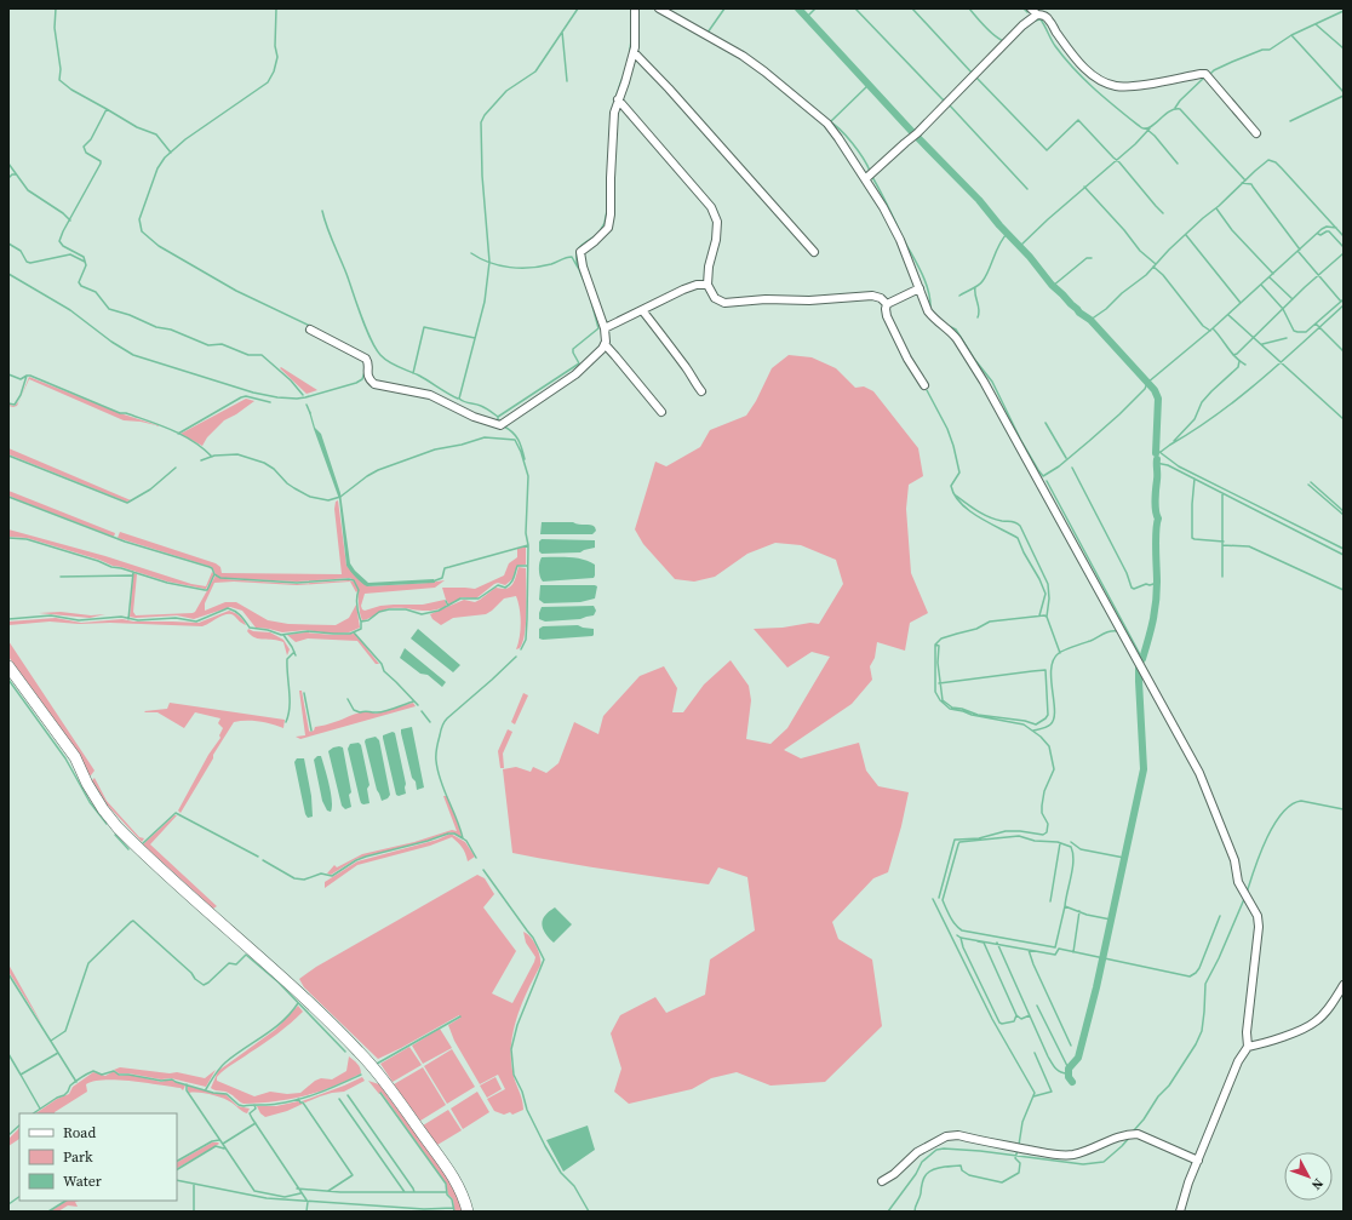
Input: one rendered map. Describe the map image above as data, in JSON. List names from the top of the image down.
{
  "legend": ["Road", "Park", "Water"],
  "north": "bottom right"
}
